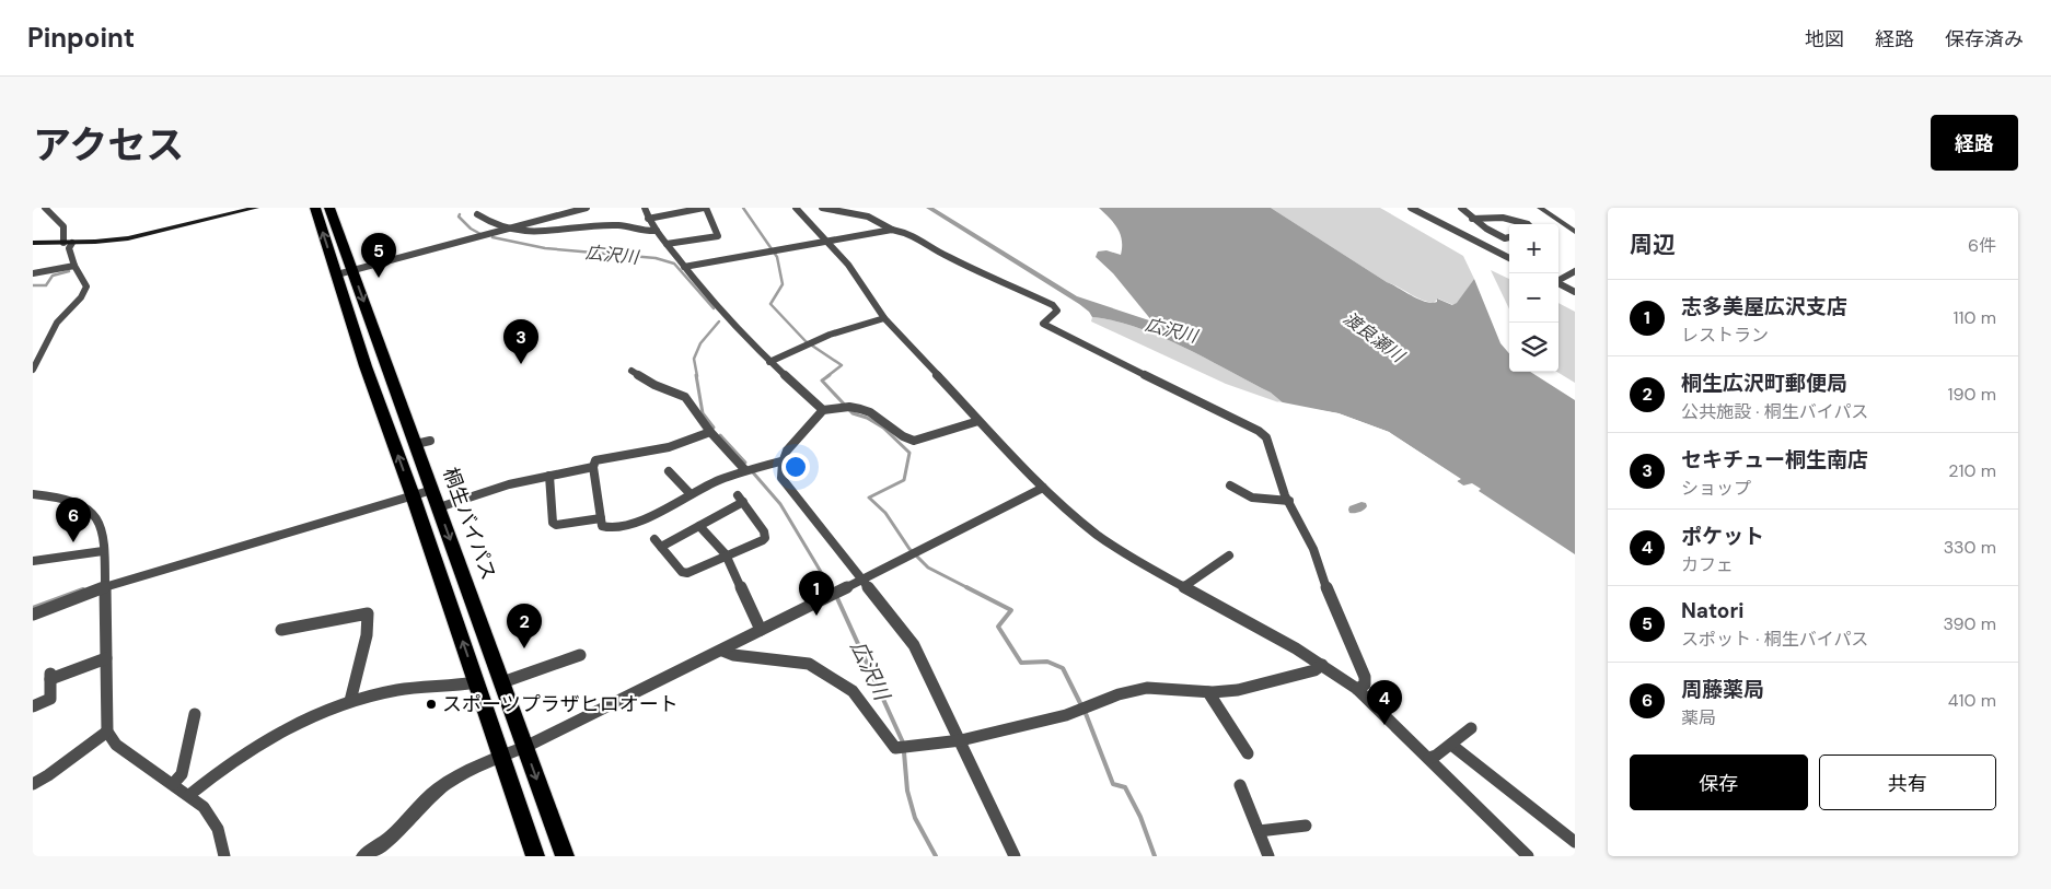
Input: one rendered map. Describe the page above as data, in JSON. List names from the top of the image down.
{
  "streets": {
    "highway": ["桐生バイパス"]
  },
  "water": ["広沢川", "渡良瀬川"],
  "places": ["スポーツプラザヒロオート"],
  "page": {
    "header": "Pinpoint",
    "nav": ["地図", "経路", "保存済み"],
    "title": "アクセス",
    "buttons": [
      "経路",
      ["保存", "共有"]
    ],
    "heading": ["周辺", "6件"],
    "map_buttons": ["+", "−"],
    "pins": [
      "5",
      "3",
      "6",
      "1",
      "2",
      "4"
    ],
    "list": [
      {
        "mark": "1",
        "name": "志多美屋広沢支店",
        "note": "レストラン",
        "value": "110 m"
      },
      {
        "mark": "2",
        "name": "桐生広沢町郵便局",
        "note": "公共施設 · 桐生バイパス",
        "value": "190 m"
      },
      {
        "mark": "3",
        "name": "セキチュー桐生南店",
        "note": "ショップ",
        "value": "210 m"
      },
      {
        "mark": "4",
        "name": "ポケット",
        "note": "カフェ",
        "value": "330 m"
      },
      {
        "mark": "5",
        "name": "Natori",
        "note": "スポット · 桐生バイパス",
        "value": "390 m"
      },
      {
        "mark": "6",
        "name": "周藤薬局",
        "note": "薬局",
        "value": "410 m"
      }
    ]
  }
}
